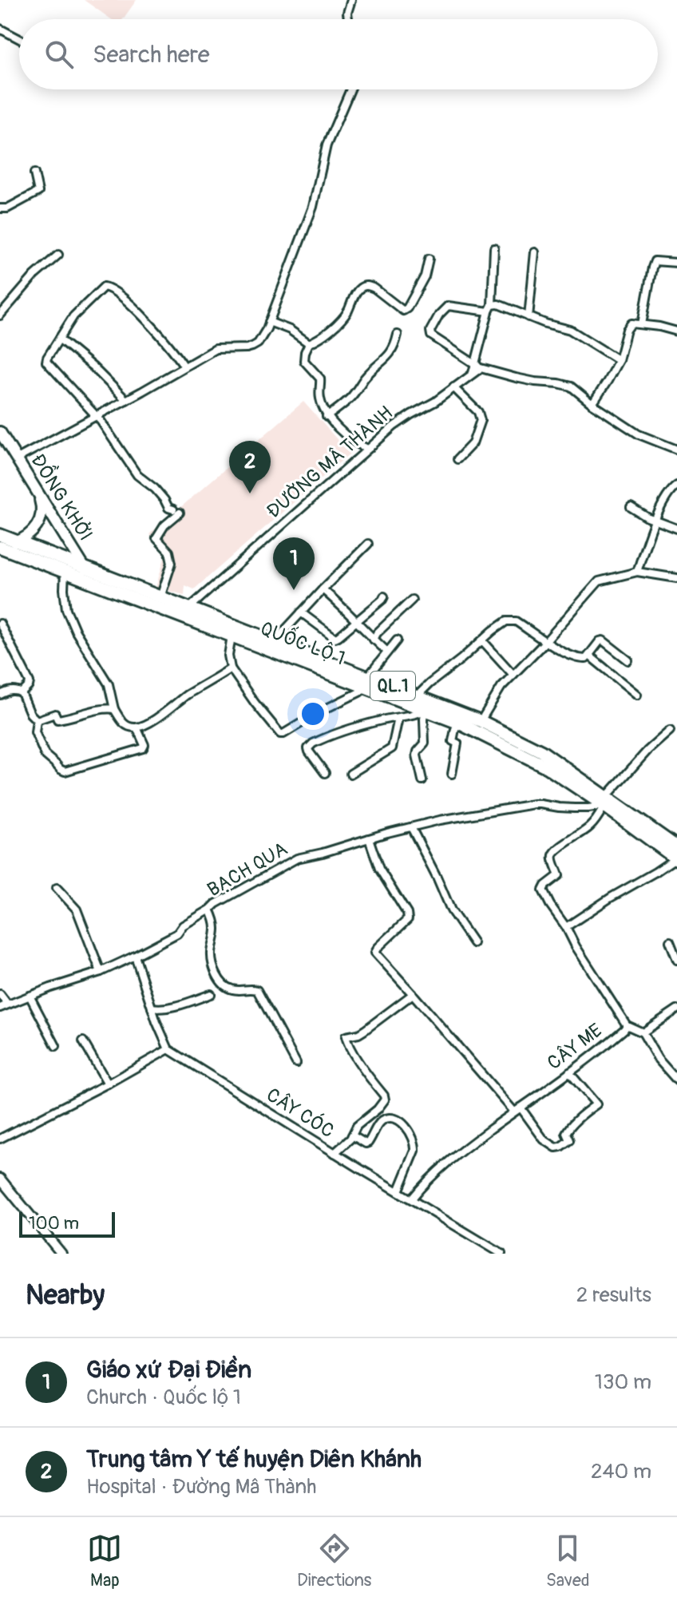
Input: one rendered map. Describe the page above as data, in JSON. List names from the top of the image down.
{
  "streets": {
    "highway": ["QUỐC LỘ 1", "QL.1"],
    "main road": ["ĐỒNG KHỞI"],
    "street": [
      "ĐƯỜNG MÂ THÀNH",
      "BẠCH QUA",
      "CÂY ME",
      "CÂY CÓC"
    ]
  },
  "crossings": [
    ["ĐƯỜNG MÂ THÀNH", "QUỐC LỘ 1"],
    ["ĐỒNG KHỞI", "QUỐC LỘ 1"],
    ["QUỐC LỘ 1", "BẠCH QUA"],
    ["QUỐC LỘ 1", "CÂY ME"],
    ["BẠCH QUA", "CÂY ME"],
    ["CÂY ME", "CÂY CÓC"]
  ],
  "scale_bar": "100 m",
  "page": {
    "search": "Search here",
    "pins": ["2", "1"],
    "scale": "100 m",
    "heading": ["Nearby", "2 results"],
    "list": [
      {
        "mark": "1",
        "name": "Giáo xứ Đại Điền",
        "note": "Church · Quốc lộ 1",
        "value": "130 m"
      },
      {
        "mark": "2",
        "name": "Trung tâm Y tế huyện Diên Khánh",
        "note": "Hospital · Đường Mâ Thành",
        "value": "240 m"
      }
    ],
    "nav": ["Map", "Directions", "Saved"]
  }
}
